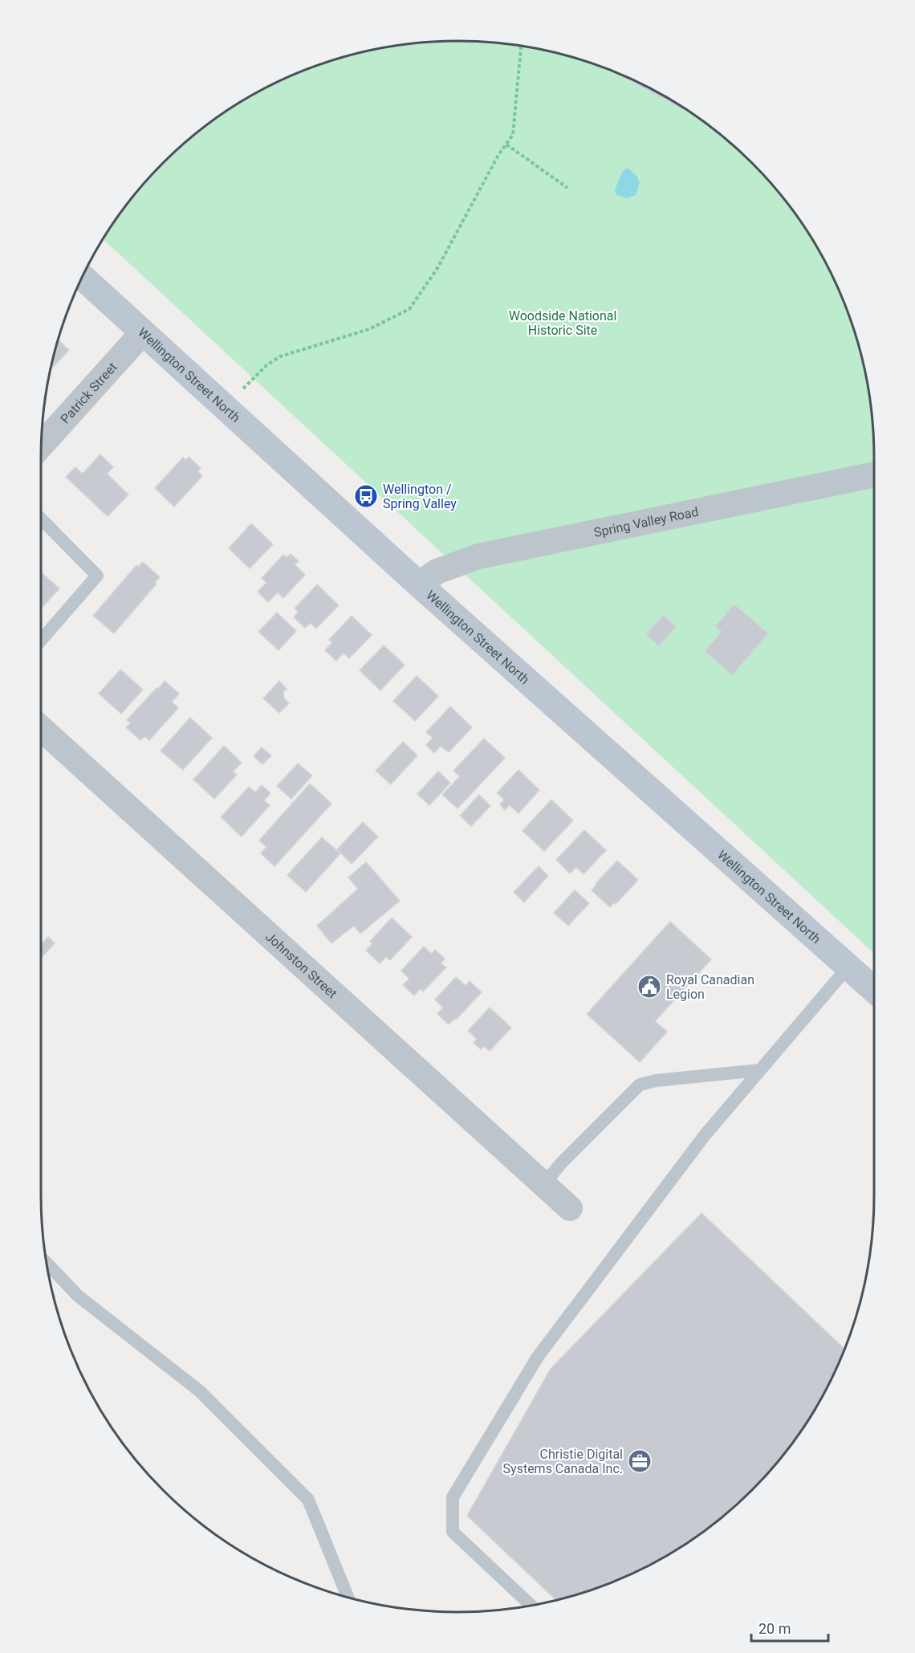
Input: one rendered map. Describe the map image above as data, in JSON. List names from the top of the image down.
{
  "streets": {
    "street": [
      "Wellington Street North",
      "Patrick Street",
      "Spring Valley Road",
      "Johnston Street"
    ]
  },
  "crossings": [
    ["Wellington Street North", "Patrick Street"],
    ["Wellington Street North", "Spring Valley Road"]
  ],
  "parks": ["Woodside National Historic Site"],
  "places": {
    "bus stop": ["Wellington / Spring Valley"],
    "public building": ["Royal Canadian Legion"],
    "office": ["Christie Digital Systems Canada Inc."]
  },
  "scale_bar": "20 m"
}
